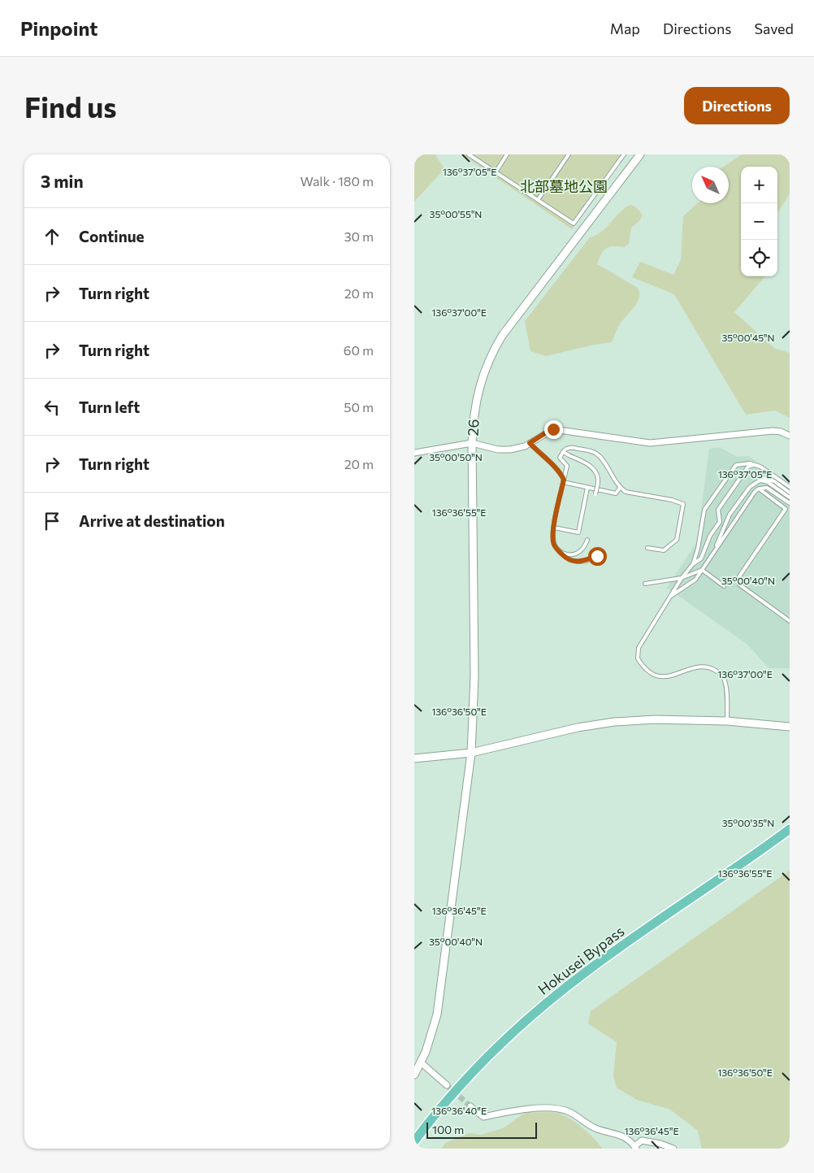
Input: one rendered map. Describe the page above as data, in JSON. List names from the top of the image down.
{
  "streets": {
    "highway": ["Hokusei Bypass"],
    "street": ["26"]
  },
  "parks": ["北部墓地公園"],
  "scale_bar": "100 m",
  "north": "top left",
  "page": {
    "header": "Pinpoint",
    "nav": ["Map", "Directions", "Saved"],
    "buttons": "Directions",
    "title": "Find us",
    "heading": ["3 min", "Walk · 180 m"],
    "map_buttons": ["+", "−"],
    "list": [
      ["Continue", "30 m"],
      ["Turn right", "20 m"],
      ["Turn right", "60 m"],
      ["Turn left", "50 m"],
      ["Turn right", "20 m"],
      "Arrive at destination"
    ],
    "scale": "100 m"
  },
  "coordinates": [
    "136°37'05\"E",
    "35°00'55\"N",
    "136°37'00\"E",
    "35°00'45\"N",
    "35°00'50\"N",
    "136°36'55\"E",
    "35°00'40\"N",
    "136°36'50\"E",
    "35°00'35\"N",
    "136°36'45\"E",
    "136°36'40\"E"
  ]
}
